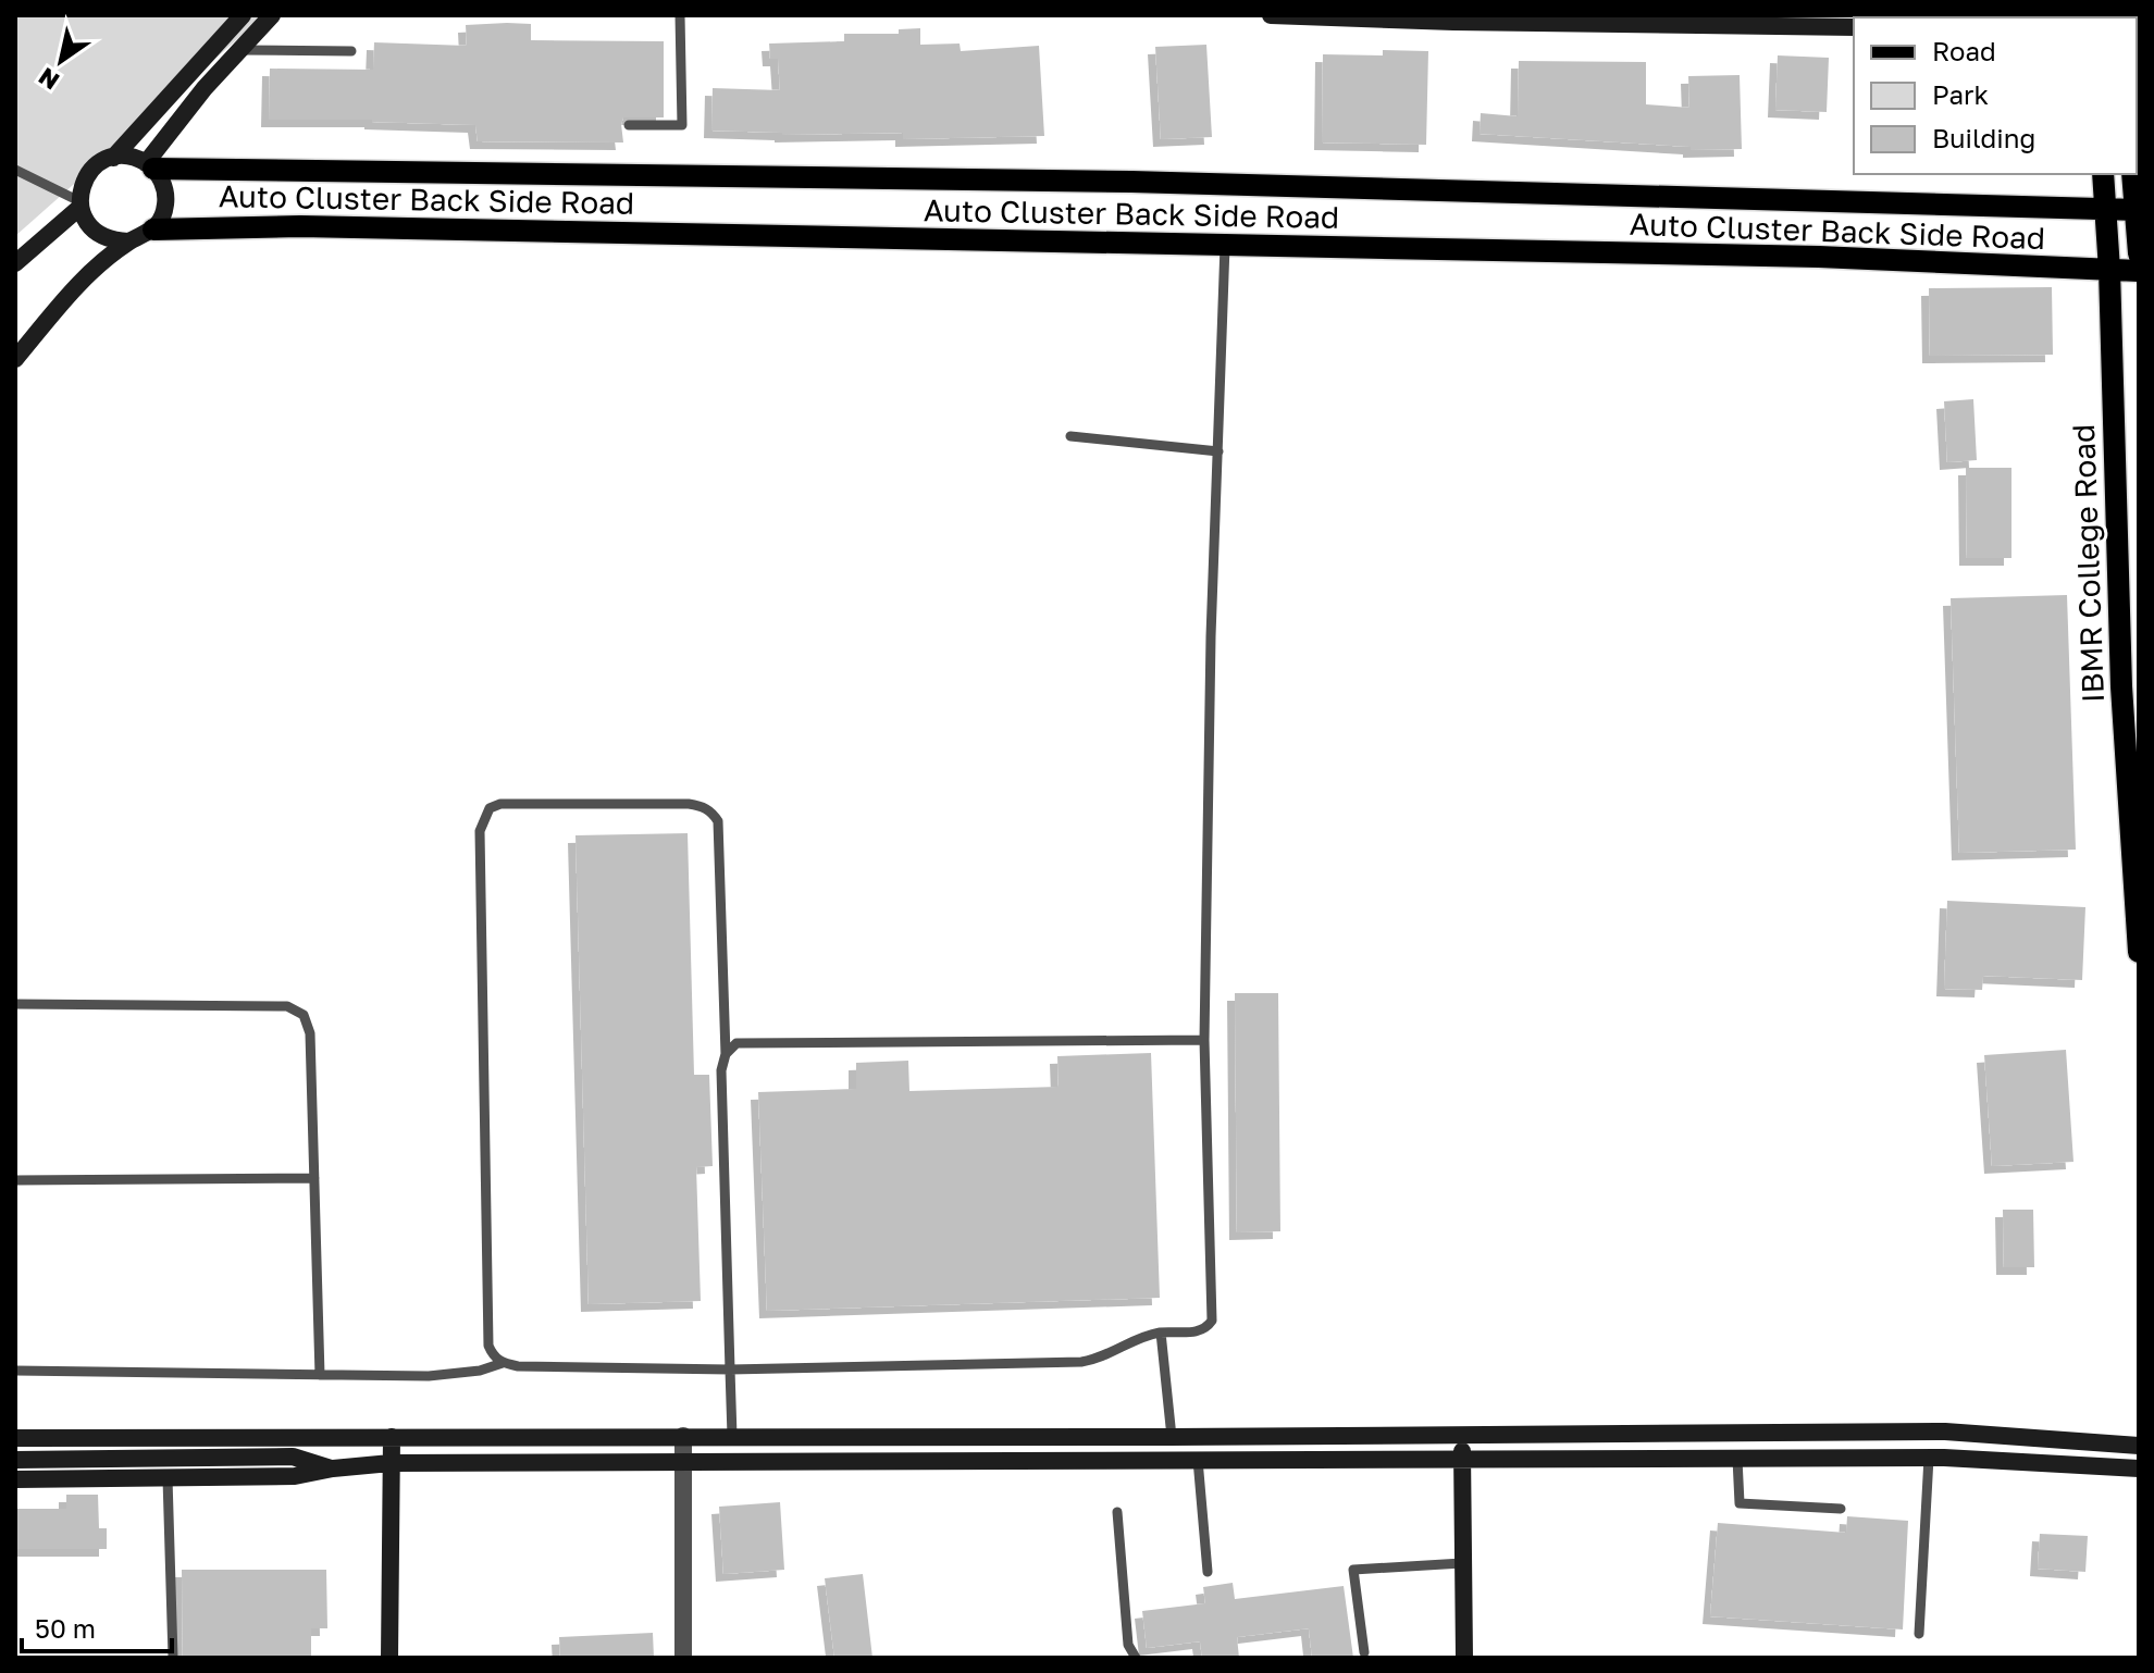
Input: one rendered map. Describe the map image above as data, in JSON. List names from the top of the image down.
{
  "streets": {
    "main road": ["Auto Cluster Back Side Road", "IBMR College Road"]
  },
  "crossings": [
    ["Auto Cluster Back Side Road", "IBMR College Road"]
  ],
  "legend": ["Road", "Park", "Building"],
  "scale_bar": "50 m",
  "north": "bottom left"
}
